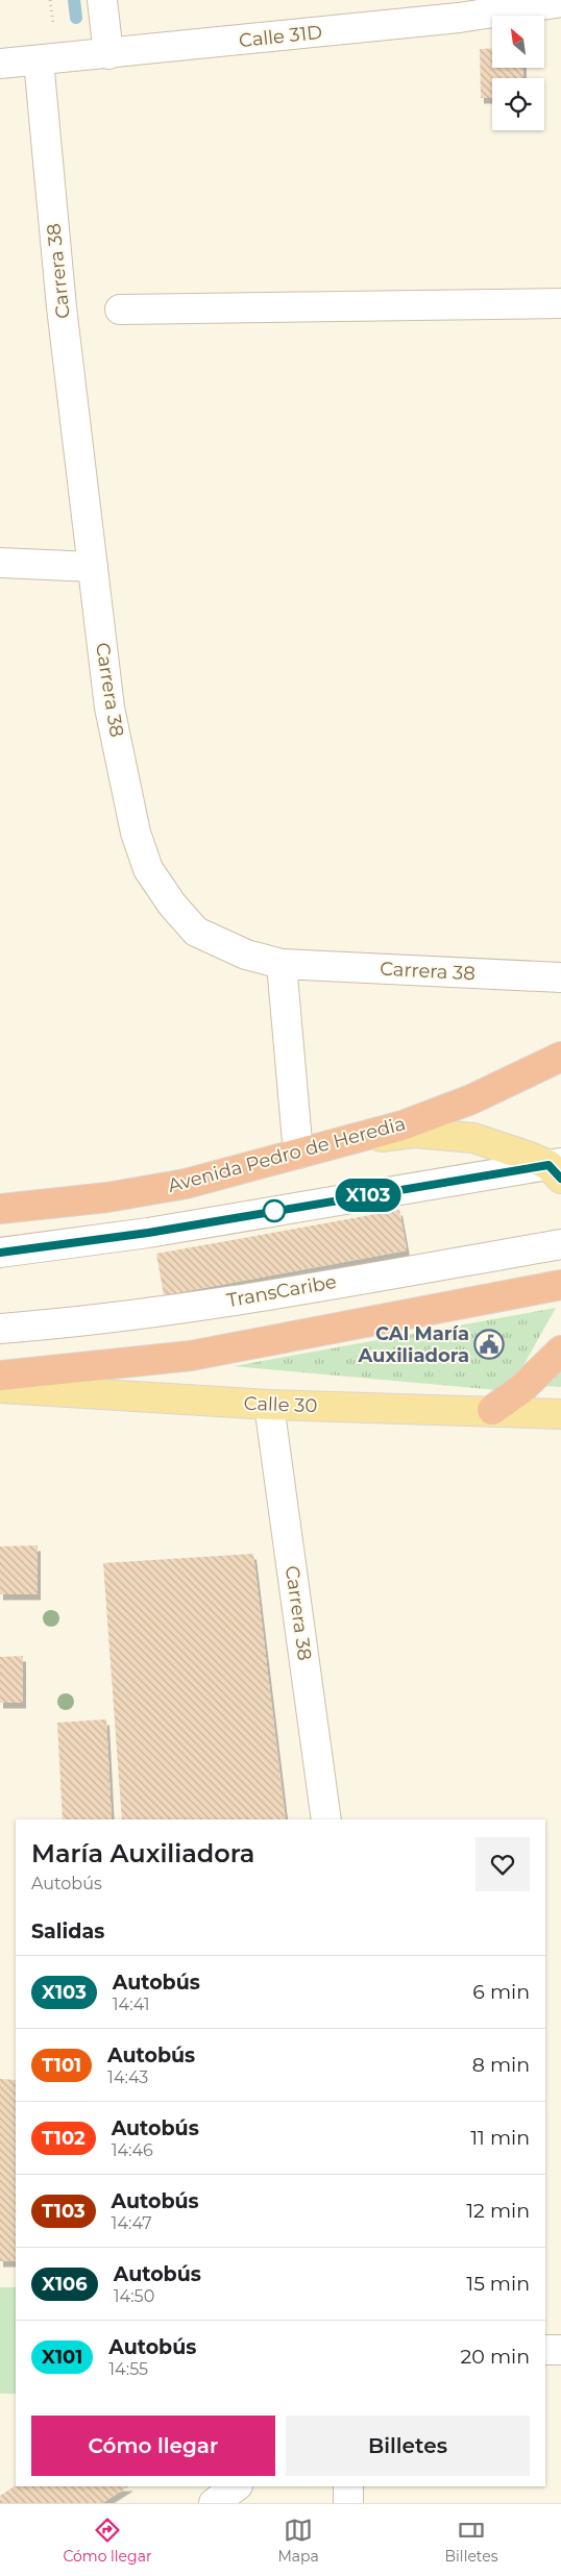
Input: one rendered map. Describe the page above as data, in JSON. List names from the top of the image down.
{
  "streets": {
    "highway": ["Avenida Pedro de Heredia"],
    "main road": ["Calle 30"],
    "street": ["Calle 31D", "Carrera 38", "TransCaribe"]
  },
  "crossings": [
    ["Calle 31D", "Carrera 38"],
    ["Carrera 38", "Calle 30"]
  ],
  "places": {
    "public building": ["CAI María Auxiliadora"]
  },
  "lines": ["bus line X103"],
  "north": "top left",
  "page": {
    "on_map": "X103",
    "heading": [
      ["María Auxiliadora", "Autobús"],
      "Salidas"
    ],
    "list": [
      {
        "mark": "X103",
        "name": "Autobús",
        "note": "14:41",
        "value": "6 min"
      },
      {
        "mark": "T101",
        "name": "Autobús",
        "note": "14:43",
        "value": "8 min"
      },
      {
        "mark": "T102",
        "name": "Autobús",
        "note": "14:46",
        "value": "11 min"
      },
      {
        "mark": "T103",
        "name": "Autobús",
        "note": "14:47",
        "value": "12 min"
      },
      {
        "mark": "X106",
        "name": "Autobús",
        "note": "14:50",
        "value": "15 min"
      },
      {
        "mark": "X101",
        "name": "Autobús",
        "note": "14:55",
        "value": "20 min"
      }
    ],
    "buttons": ["Cómo llegar", "Billetes"],
    "tabs": ["Cómo llegar", "Mapa", "Billetes"]
  }
}
